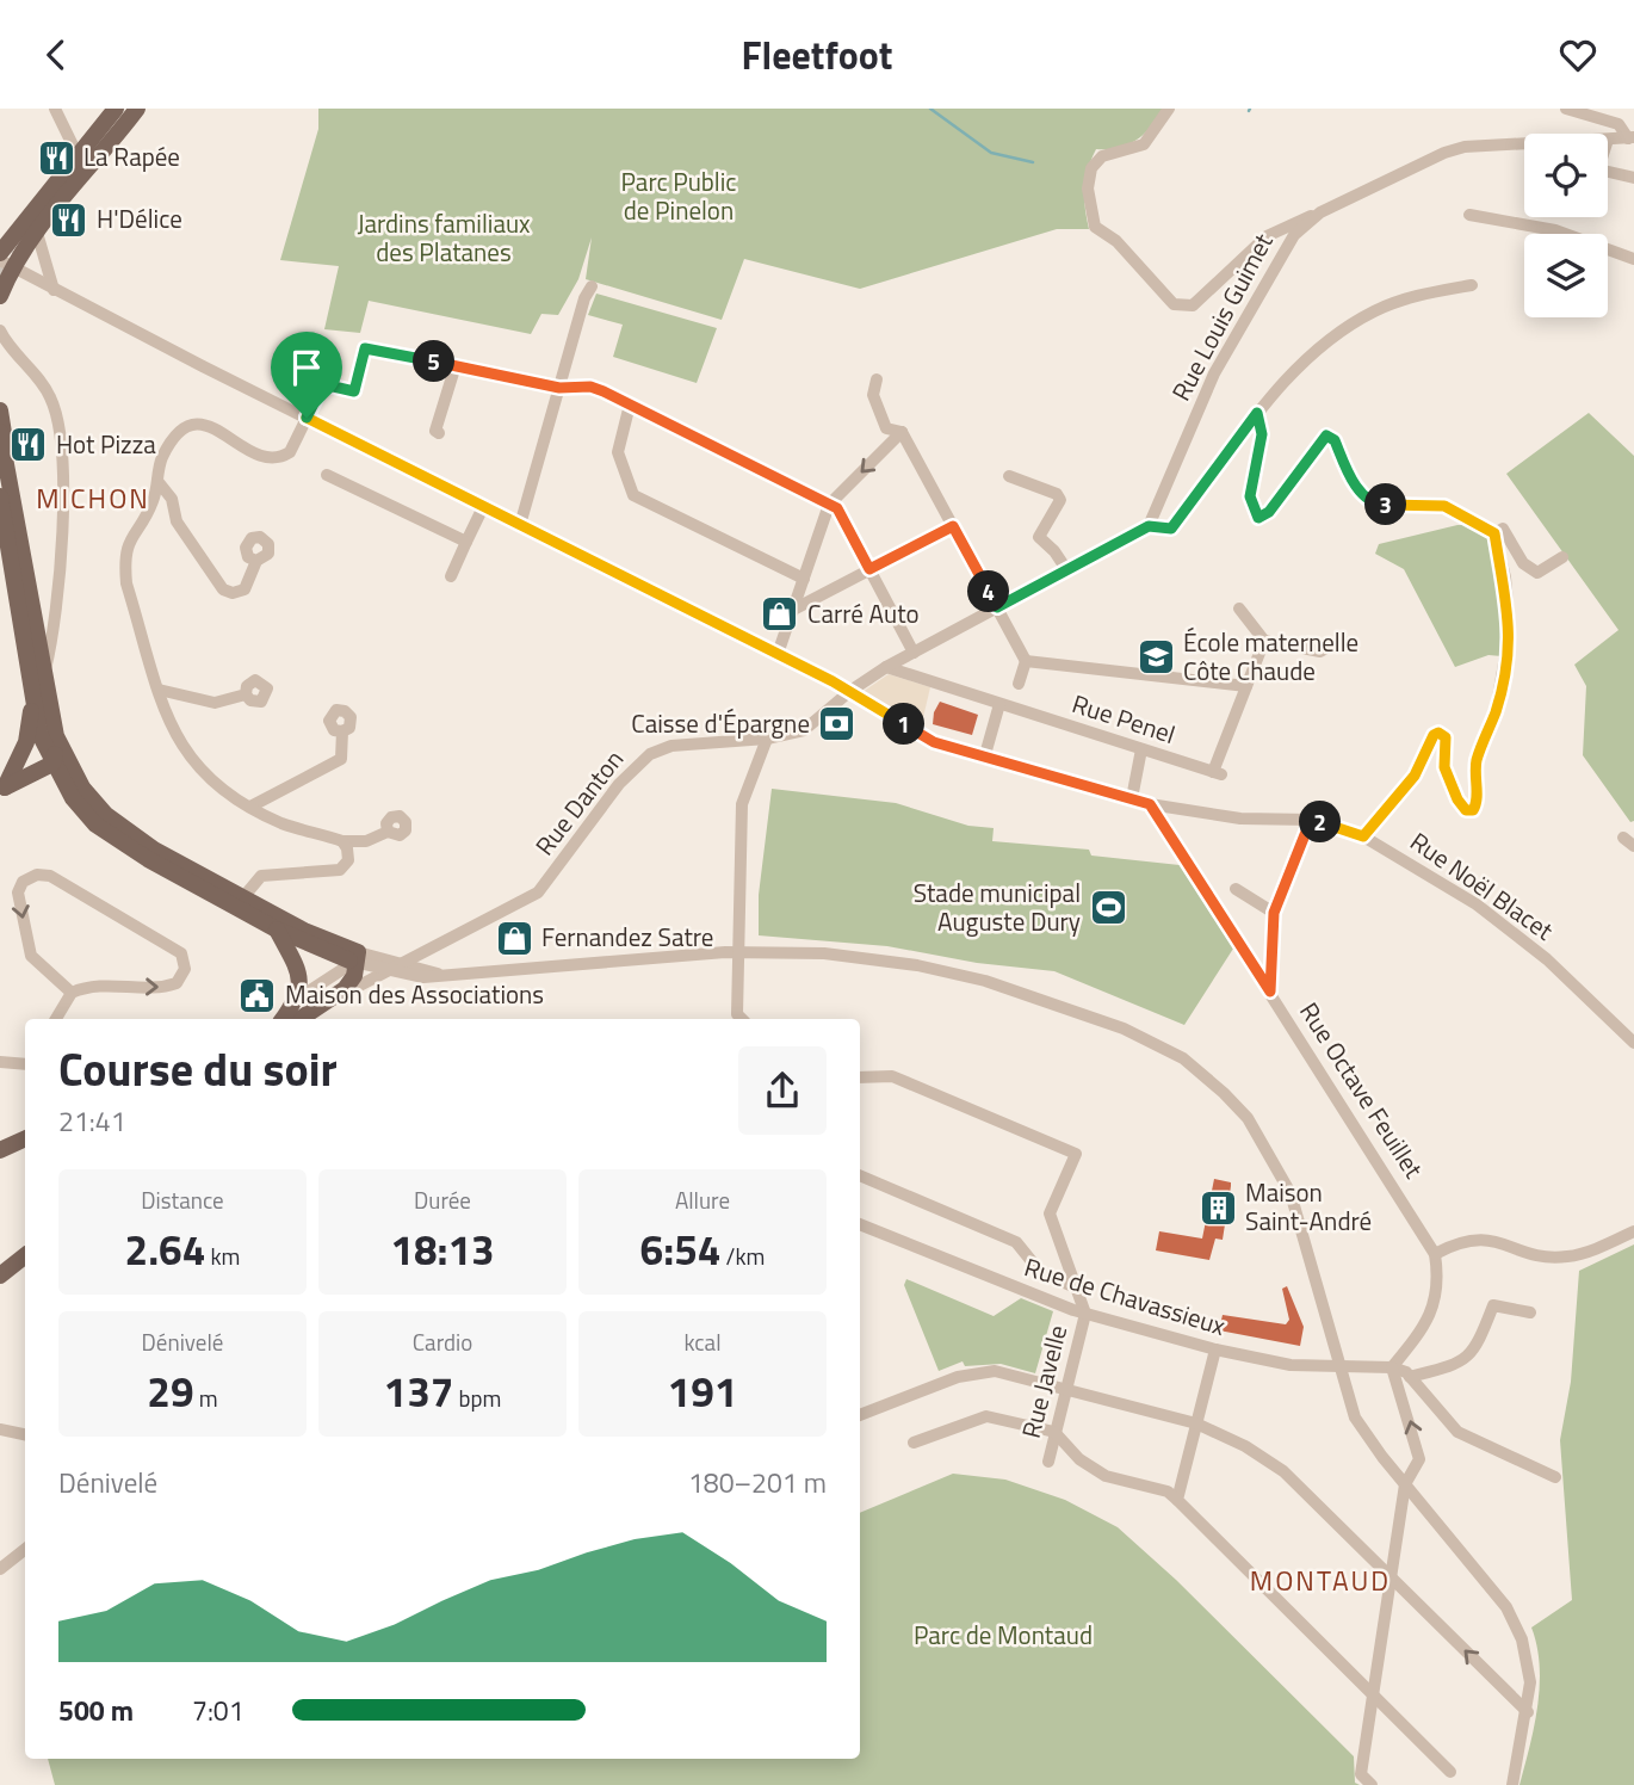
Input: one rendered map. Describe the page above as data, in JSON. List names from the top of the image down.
{
  "streets": {
    "street": [
      "Rue Louis Guimet",
      "Rue Penel",
      "Rue Danton",
      "Rue Noël Blacet",
      "Rue Octave Feuillet",
      "Rue de Chavassieux",
      "Rue Javelle"
    ]
  },
  "crossings": [
    ["Rue Louis Guimet", "Rue Danton"],
    ["Rue Penel", "Rue Danton"],
    ["Rue Danton", "Rue Noël Blacet"],
    ["Rue Noël Blacet", "Rue Octave Feuillet"],
    ["Rue Octave Feuillet", "Rue de Chavassieux"],
    ["Rue de Chavassieux", "Rue Javelle"]
  ],
  "districts": ["MICHON", "MONTAUD"],
  "parks": ["Parc Public de Pinelon", "Jardins familiaux des Platanes", "Parc de Montaud"],
  "places": {
    "restaurant": ["La Rapée", "H'Délice", "Hot Pizza"],
    "shop": ["Carré Auto", "Fernandez Satre"],
    "school or university": ["École maternelle Côte Chaude"],
    "bank": ["Caisse d'Épargne"],
    "sports": ["Stade municipal Auguste Dury"],
    "public building": ["Maison des Associations"],
    "building": ["Maison Saint-André"]
  },
  "page": {
    "header": "Fleetfoot",
    "pins": [
      "5",
      "3",
      "4",
      "1",
      "2"
    ],
    "heading": ["Course du soir", "21:41"],
    "stats": [
      ["Distance", "2.64 km"],
      ["Durée", "18:13"],
      ["Allure", "6:54 /km"],
      ["Dénivelé", "29 m"],
      ["Cardio", "137 bpm"],
      ["kcal", "191"]
    ],
    "chart": ["Dénivelé", "180–201 m"],
    "list": [
      {
        "name": "500 m",
        "note": "7:01"
      }
    ]
  }
}
